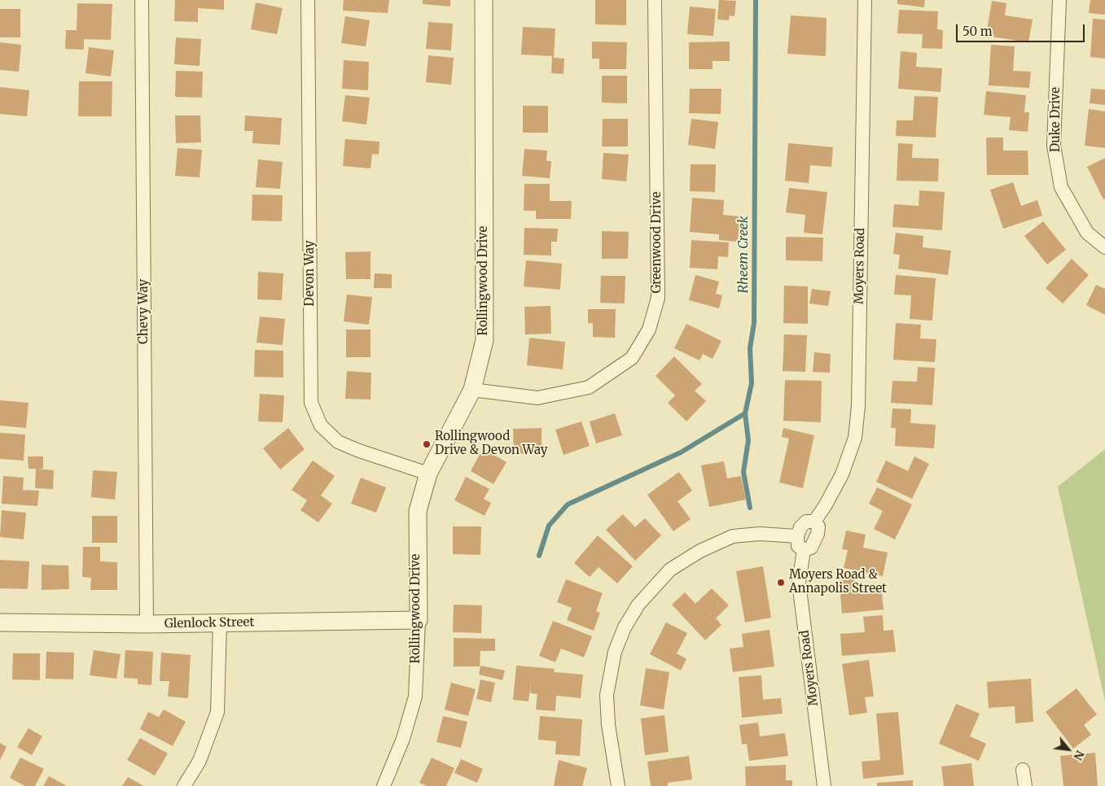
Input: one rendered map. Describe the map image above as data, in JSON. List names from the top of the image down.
{
  "streets": {
    "street": [
      "Duke Drive",
      "Greenwood Drive",
      "Moyers Road",
      "Devon Way",
      "Rollingwood Drive",
      "Chevy Way",
      "Glenlock Street"
    ]
  },
  "crossings": [
    ["Greenwood Drive", "Rollingwood Drive"],
    ["Devon Way", "Rollingwood Drive"],
    ["Rollingwood Drive", "Glenlock Street"],
    ["Chevy Way", "Glenlock Street"]
  ],
  "water": ["Rheem Creek"],
  "places": ["Rollingwood Drive & Devon Way", "Moyers Road & Annapolis Street"],
  "scale_bar": "50 m",
  "north": "bottom right"
}
